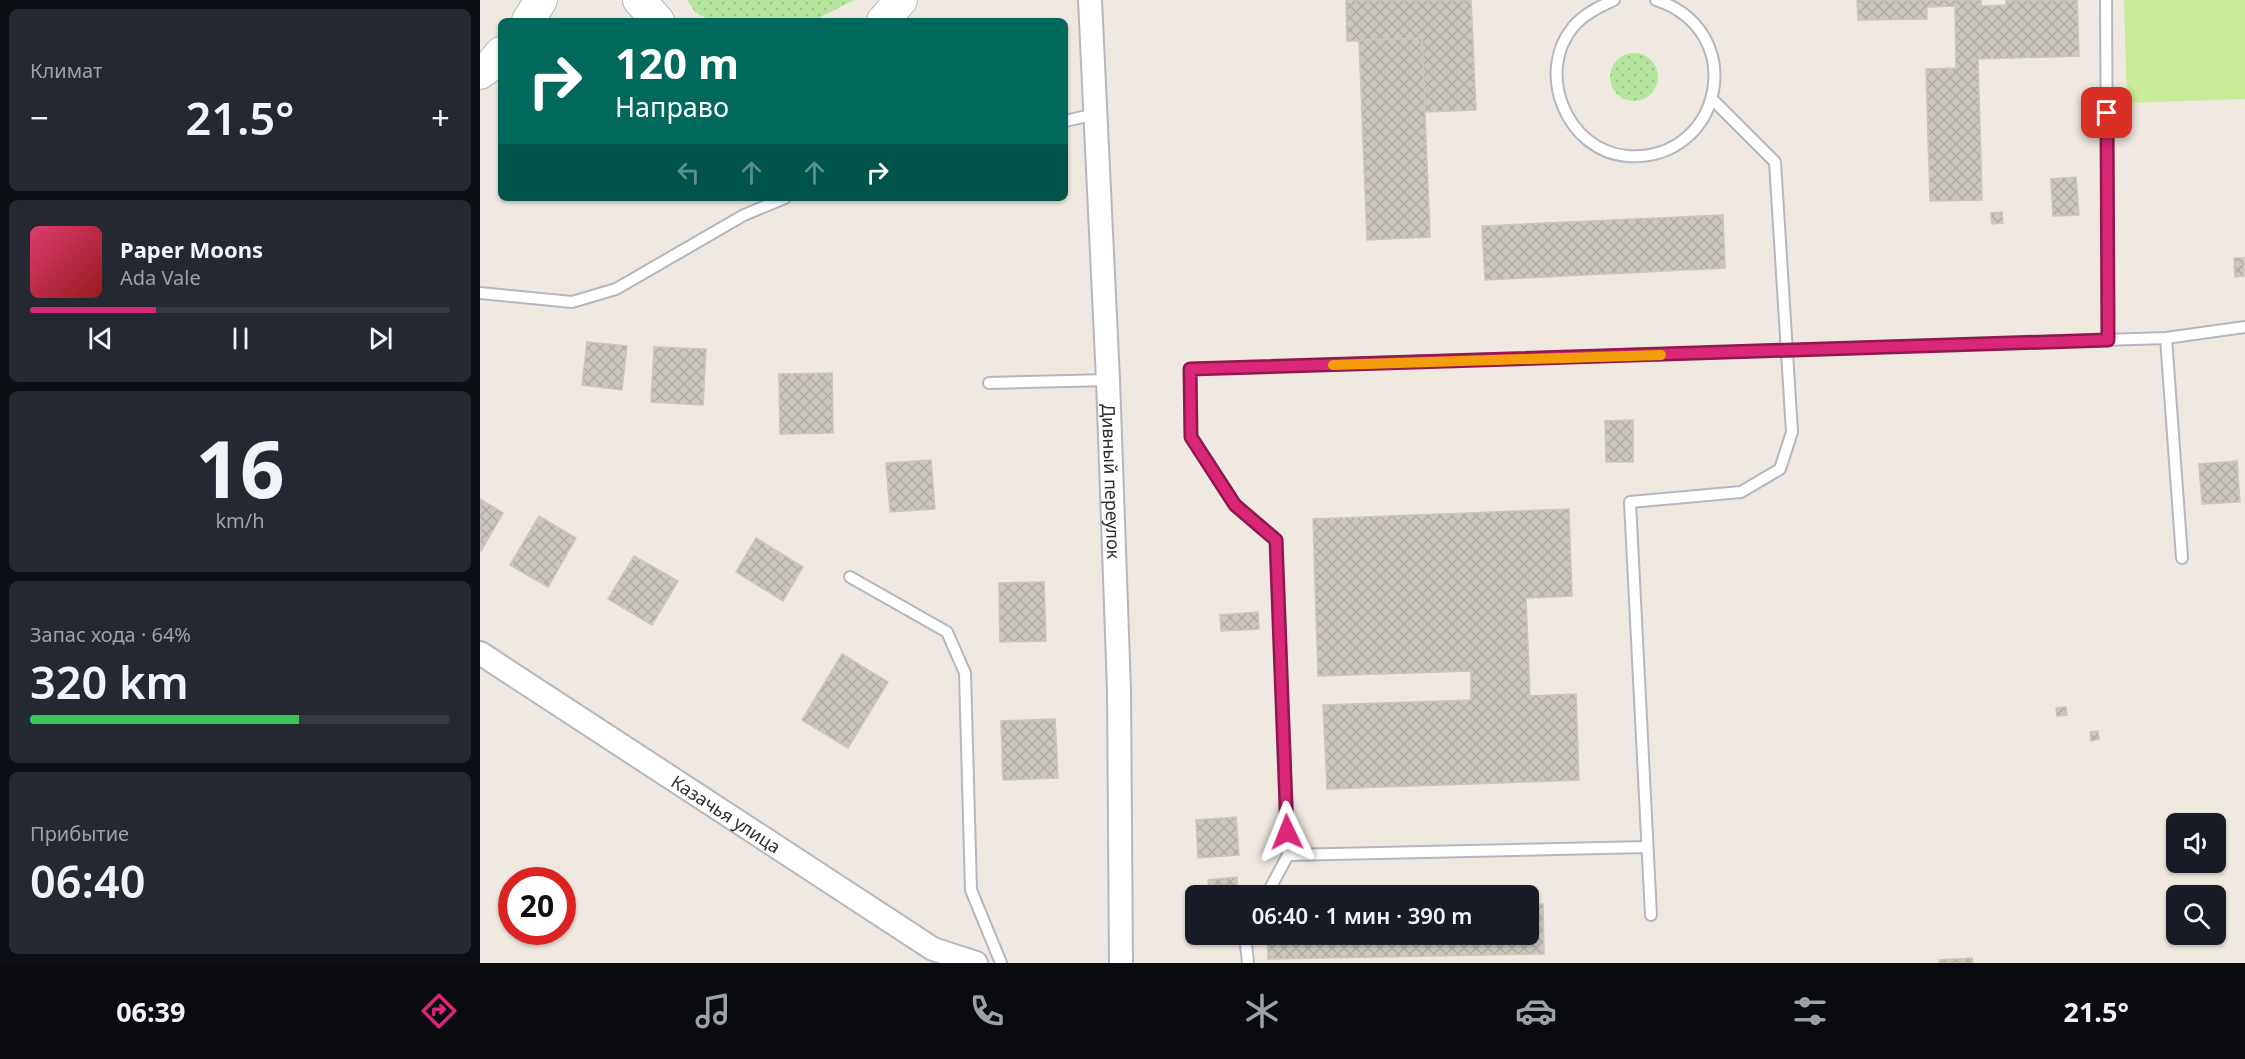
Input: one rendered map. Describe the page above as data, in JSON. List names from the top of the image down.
{
  "streets": {
    "street": ["Дивный переулок", "Казачья улица"]
  },
  "page": {
    "tile": [
      "Климат",
      ["16", "km/h"],
      ["Запас хода · 64%", "320 km"],
      ["Прибытие", "06:40"]
    ],
    "turn": ["120 m", "Направо"],
    "heat": ["−", "21.5°", "+"],
    "song": ["Paper Moons", "Ada Vale"],
    "limit": "20",
    "trip": "06:40 · 1 мин · 390 m",
    "tabs": ["06:39", "21.5°"]
  }
}
